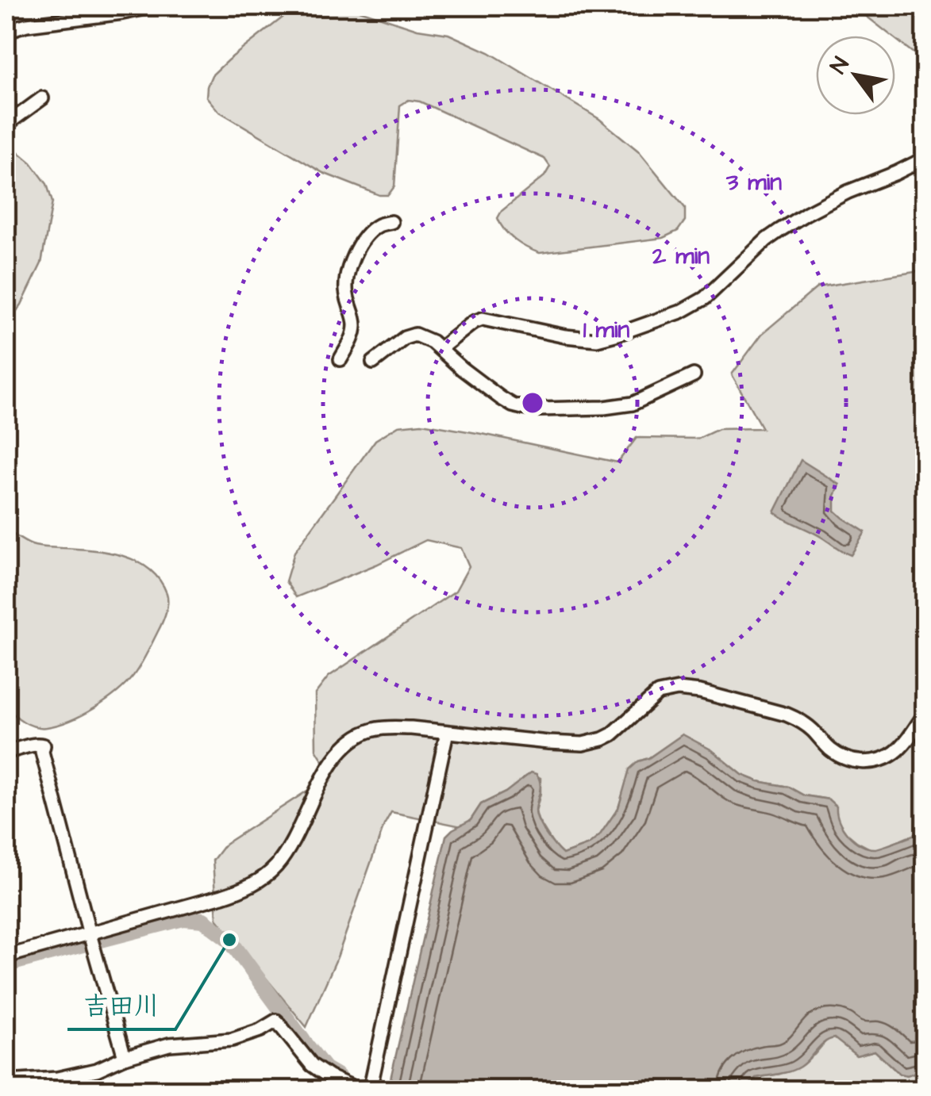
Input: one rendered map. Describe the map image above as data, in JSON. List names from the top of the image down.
{
  "places": ["吉田川"],
  "north": "top left",
  "rings": ["3 min", "2 min", "1 min"]
}
